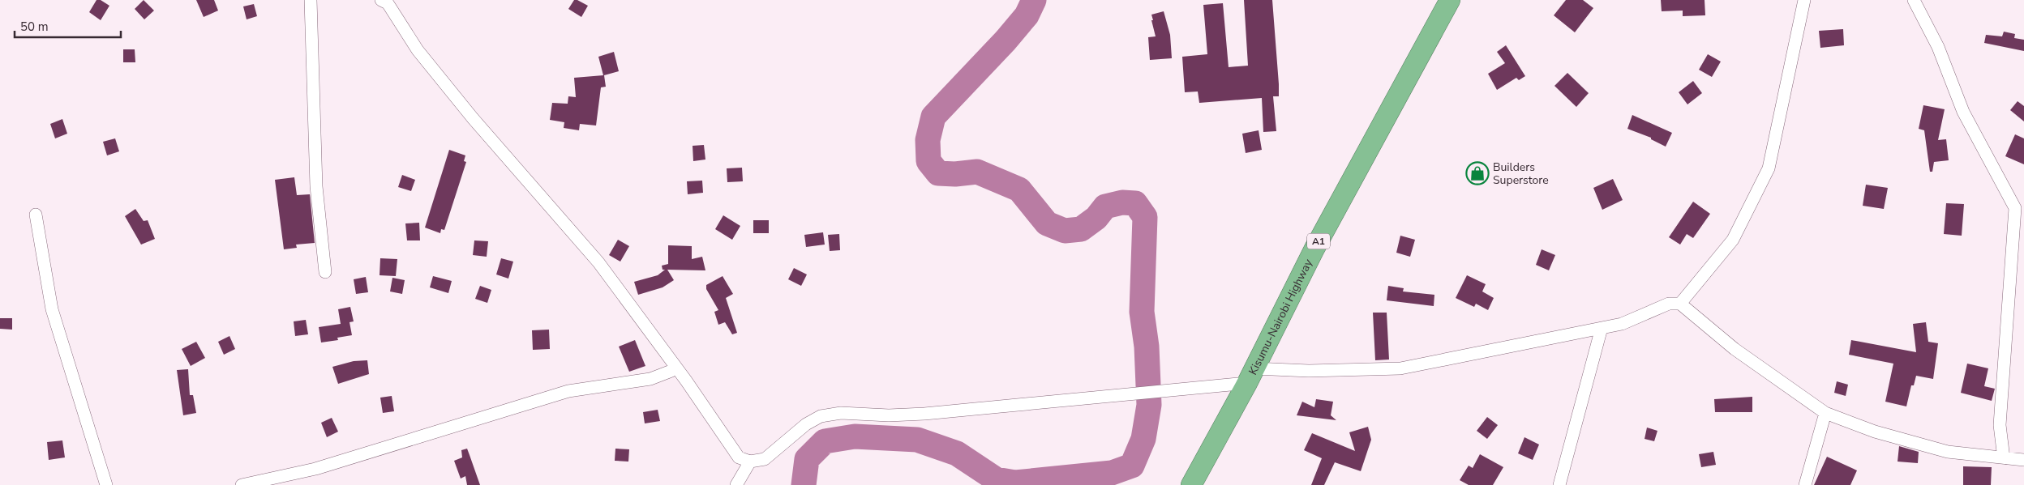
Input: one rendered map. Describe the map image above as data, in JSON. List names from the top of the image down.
{
  "streets": {
    "highway": ["A1", "Kisumu-Nairobi Highway"]
  },
  "places": {
    "shop": ["Builders Superstore"]
  },
  "scale_bar": "50 m"
}
